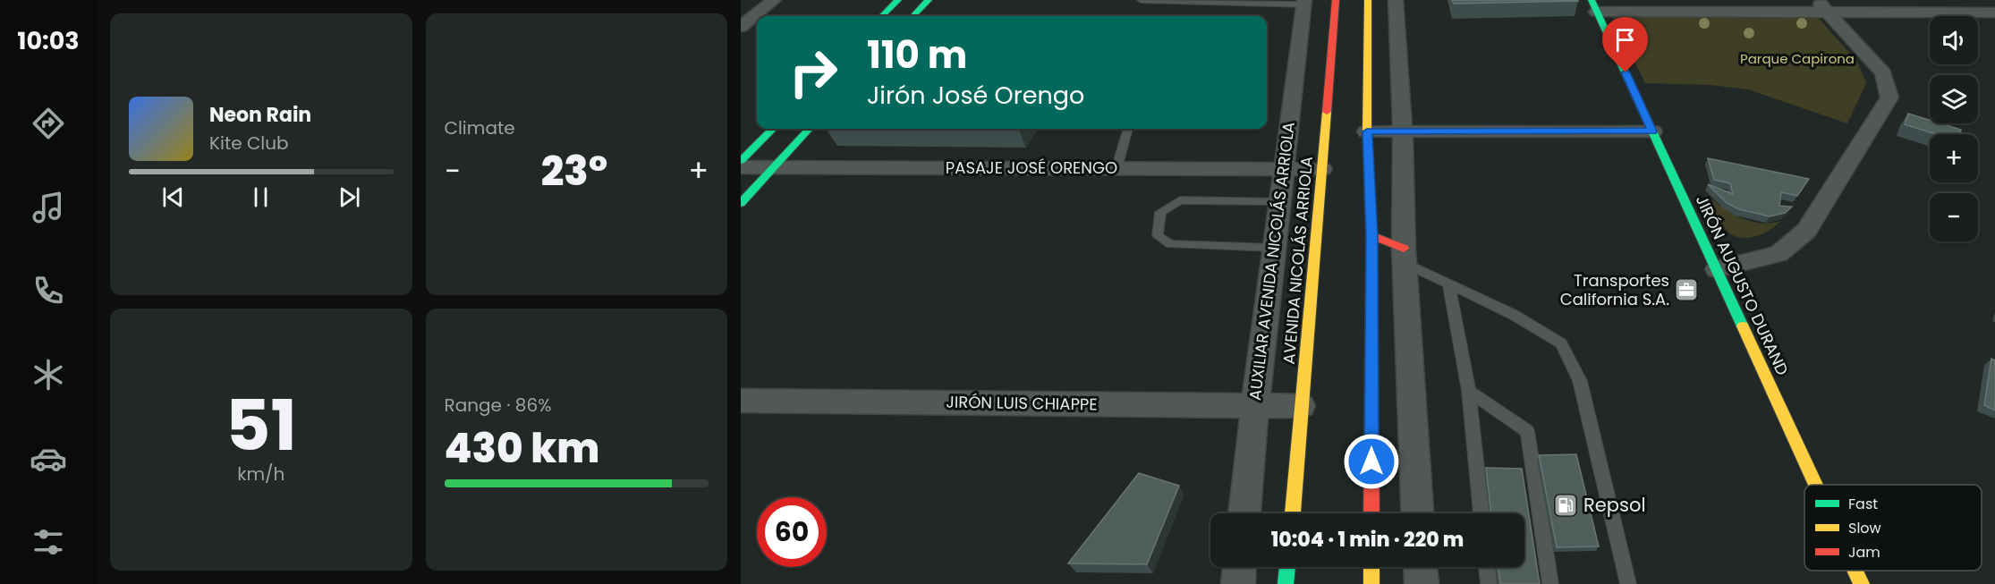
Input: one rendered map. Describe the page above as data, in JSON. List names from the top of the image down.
{
  "streets": {
    "main road": ["AVENIDA NICOLÁS ARRIOLA", "JIRÓN AUGUSTO DURAND"],
    "street": ["PASAJE JOSÉ ORENGO", "AUXILIAR AVENIDA NICOLÁS ARRIOLA", "JIRÓN LUIS CHIAPPE"]
  },
  "crossings": [
    ["PASAJE JOSÉ ORENGO", "AVENIDA NICOLÁS ARRIOLA"],
    ["PASAJE JOSÉ ORENGO", "AUXILIAR AVENIDA NICOLÁS ARRIOLA"],
    ["AVENIDA NICOLÁS ARRIOLA", "JIRÓN LUIS CHIAPPE"],
    ["AUXILIAR AVENIDA NICOLÁS ARRIOLA", "JIRÓN LUIS CHIAPPE"]
  ],
  "parks": ["Parque Capirona"],
  "places": {
    "office": ["Transportes California S.A."],
    "fuel station": ["Repsol"]
  },
  "legend": ["Fast", "Slow", "Jam"],
  "page": {
    "tabs": "10:03",
    "tile": [
      "Climate",
      ["51", "km/h"],
      ["Range · 86%", "430 km"]
    ],
    "map_buttons": ["+", "−"],
    "turn": ["110 m", "Jirón José Orengo"],
    "song": ["Neon Rain", "Kite Club"],
    "heat": ["−", "23°", "+"],
    "limit": "60",
    "trip": "10:04 · 1 min · 220 m"
  }
}
